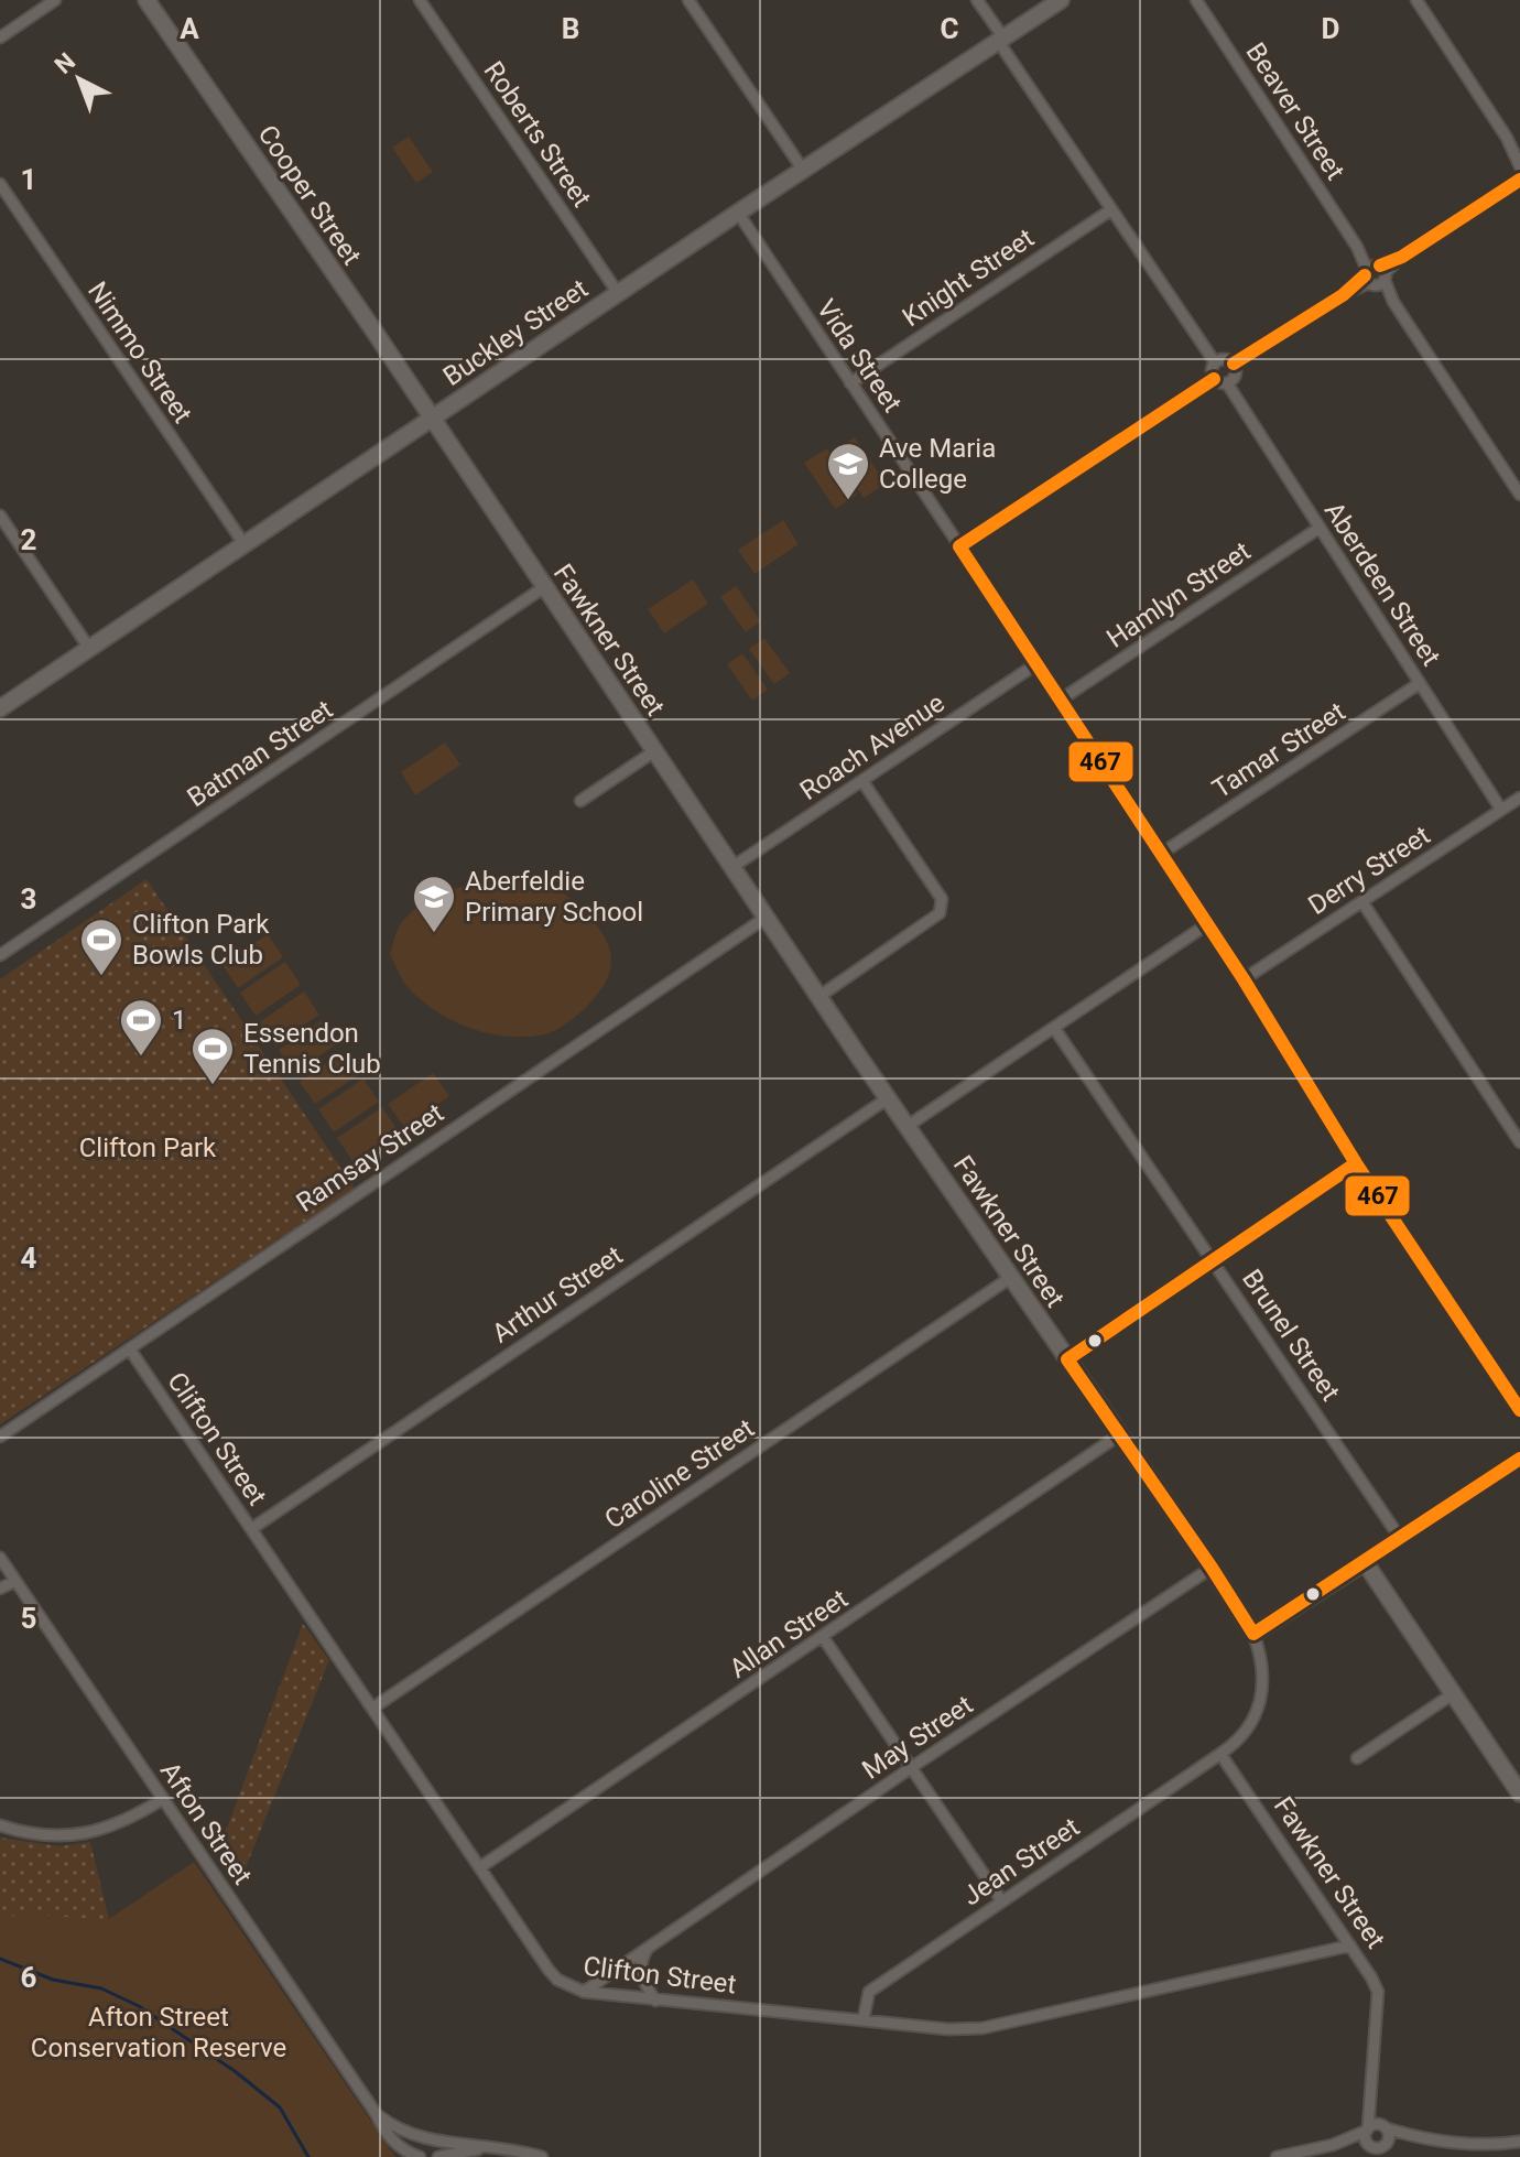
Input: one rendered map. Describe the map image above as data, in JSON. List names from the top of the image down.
{
  "streets": {
    "street": [
      "Beaver Street",
      "Roberts Street",
      "Cooper Street",
      "Knight Street",
      "Buckley Street",
      "Nimmo Street",
      "Vida Street",
      "Aberdeen Street",
      "Hamlyn Street",
      "Fawkner Street",
      "Roach Avenue",
      "Tamar Street",
      "Batman Street",
      "Derry Street",
      "Ramsay Street",
      "Arthur Street",
      "Brunel Street",
      "Clifton Street",
      "Caroline Street",
      "Allan Street",
      "May Street",
      "Afton Street",
      "Jean Street"
    ]
  },
  "crossings": [
    ["Roberts Street", "Buckley Street"],
    ["Cooper Street", "Buckley Street"],
    ["Cooper Street", "Fawkner Street"],
    ["Knight Street", "Vida Street"],
    ["Buckley Street", "Nimmo Street"],
    ["Buckley Street", "Vida Street"],
    ["Buckley Street", "Fawkner Street"],
    ["Vida Street", "Hamlyn Street"],
    ["Vida Street", "Roach Avenue"],
    ["Vida Street", "Tamar Street"],
    ["Vida Street", "Derry Street"],
    ["Aberdeen Street", "Hamlyn Street"],
    ["Aberdeen Street", "Tamar Street"],
    ["Aberdeen Street", "Derry Street"],
    ["Fawkner Street", "Roach Avenue"],
    ["Fawkner Street", "Batman Street"],
    ["Fawkner Street", "Ramsay Street"],
    ["Fawkner Street", "Arthur Street"],
    ["Fawkner Street", "Clifton Street"],
    ["Fawkner Street", "Caroline Street"],
    ["Fawkner Street", "Allan Street"],
    ["Fawkner Street", "May Street"],
    ["Fawkner Street", "Jean Street"],
    ["Ramsay Street", "Clifton Street"],
    ["Arthur Street", "Clifton Street"],
    ["Clifton Street", "Caroline Street"],
    ["Clifton Street", "Allan Street"],
    ["Clifton Street", "May Street"],
    ["Clifton Street", "Jean Street"]
  ],
  "parks": ["Clifton Park", "Afton Street Conservation Reserve"],
  "places": {
    "school or university": ["Ave Maria College", "Aberfeldie Primary School"],
    "sports": ["Clifton Park Bowls Club", "1", "Essendon Tennis Club"]
  },
  "lines": ["transit line 467"],
  "north": "top left",
  "grid": {
    "columns": [
      "A",
      "B",
      "C",
      "D"
    ],
    "rows": [
      "1",
      "2",
      "3",
      "4",
      "5",
      "6"
    ]
  }
}
